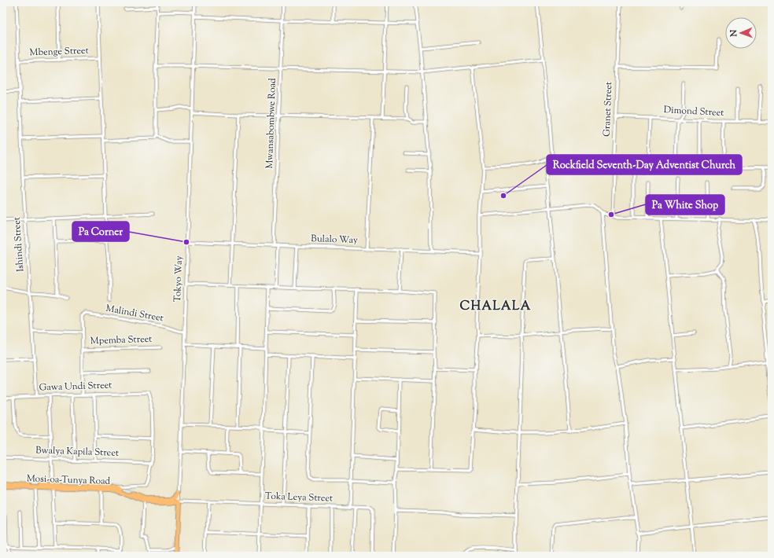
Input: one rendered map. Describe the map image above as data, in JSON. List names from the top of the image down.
{
  "streets": {
    "main road": ["Tokyo Way", "Mosi-oa-Tunya Road"],
    "street": [
      "Mbenge Street",
      "Granet Street",
      "Dimond Street",
      "Mwansabombwe Road",
      "Bulalo Way",
      "Ishindi Street",
      "Malindi Street",
      "Mpemba Street",
      "Gawa Undi Street",
      "Bwalya Kapila Street",
      "Toka Leya Street"
    ]
  },
  "crossings": [
    ["Mbenge Street", "Ishindi Street"],
    ["Granet Street", "Dimond Street"],
    ["Mwansabombwe Road", "Bulalo Way"],
    ["Bulalo Way", "Tokyo Way"],
    ["Ishindi Street", "Gawa Undi Street"],
    ["Tokyo Way", "Malindi Street"],
    ["Tokyo Way", "Mosi-oa-Tunya Road"],
    ["Tokyo Way", "Toka Leya Street"],
    ["Mosi-oa-Tunya Road", "Toka Leya Street"]
  ],
  "districts": ["CHALALA"],
  "places": ["Rockfield Seventh-Day Adventist Church", "Pa White Shop", "Pa Corner"],
  "north": "left"
}
